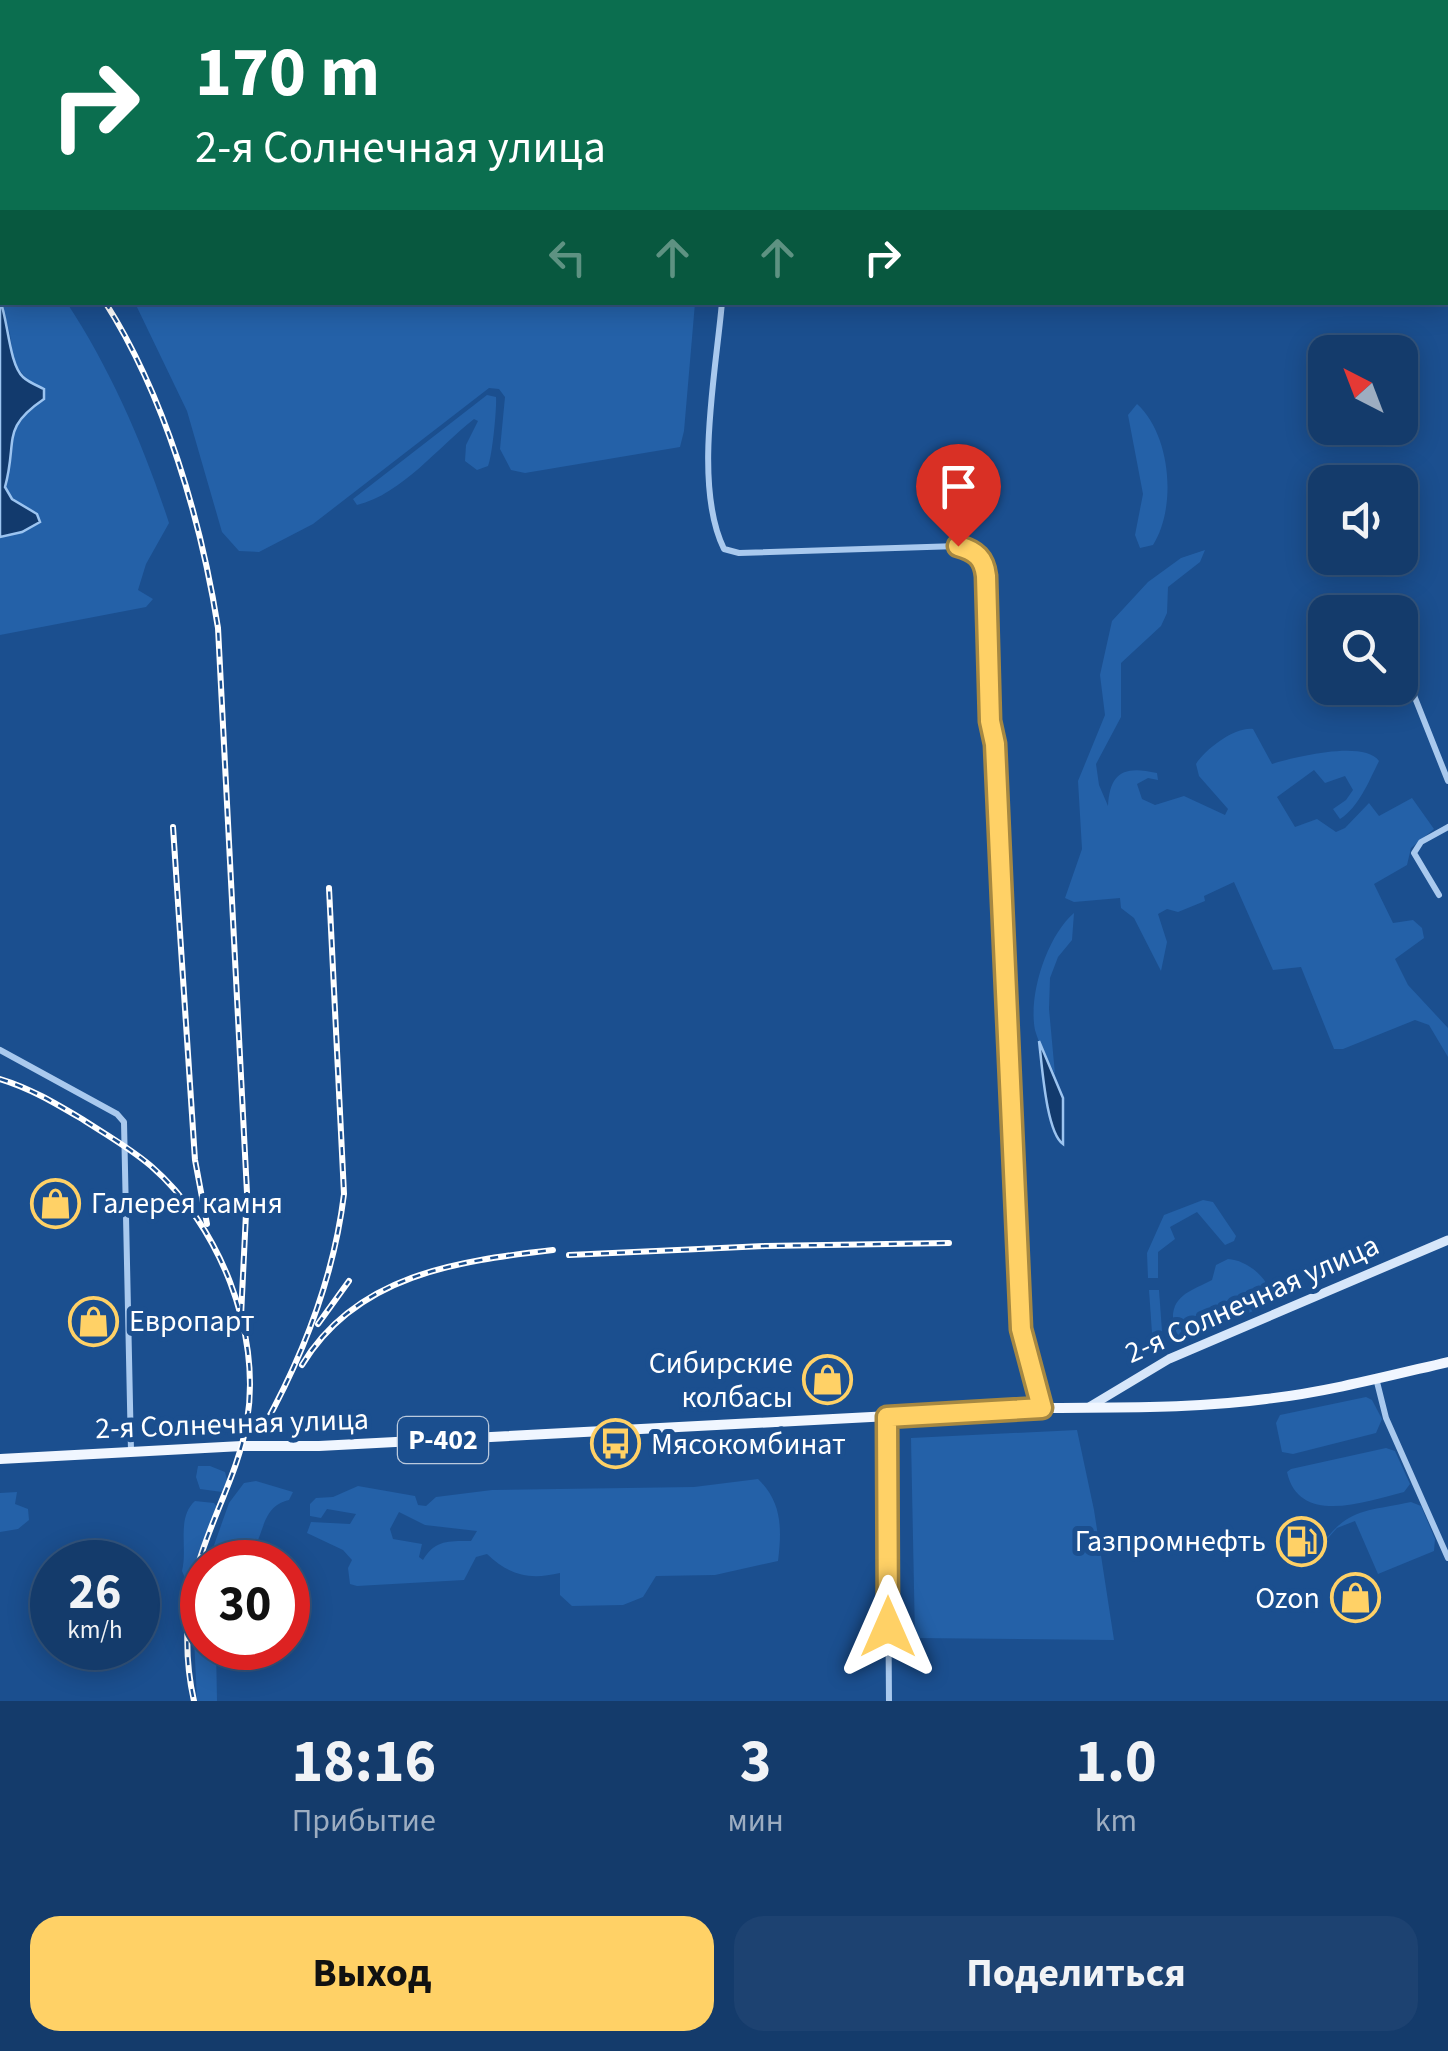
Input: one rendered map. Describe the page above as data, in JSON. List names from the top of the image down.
{
  "streets": {
    "main road": ["2-я Солнечная улица", "Р-402"]
  },
  "crossings": [
    ["2-я Солнечная улица", "Р-402"]
  ],
  "places": {
    "shop": [
      "Галерея камня",
      "Европарт",
      "Сибирские колбасы",
      "Ozon"
    ],
    "bus stop": ["Мясокомбинат"],
    "fuel station": ["Газпромнефть"]
  },
  "north": "top left",
  "page": {
    "turn": ["170 m", "2-я Солнечная улица"],
    "speed": "26 km/h",
    "limit": "30",
    "eta": [
      "18:16",
      "Прибытие",
      "3",
      "мин",
      "1.0",
      "km"
    ],
    "buttons": ["Выход", "Поделиться"]
  }
}
